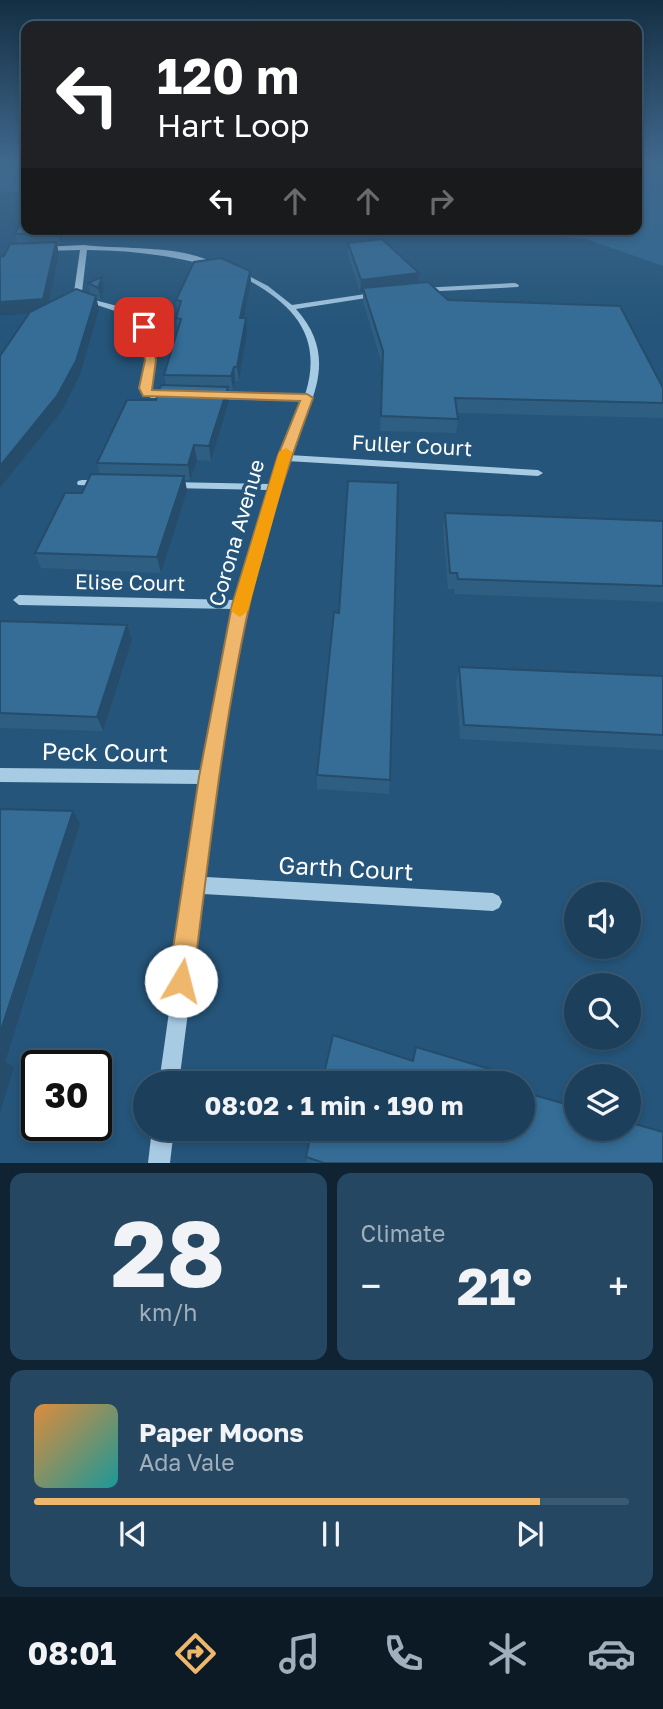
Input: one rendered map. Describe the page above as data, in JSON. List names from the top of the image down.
{
  "streets": {
    "street": [
      "Fuller Court",
      "Corona Avenue",
      "Elise Court",
      "Peck Court",
      "Garth Court"
    ]
  },
  "crossings": [
    ["Fuller Court", "Corona Avenue"],
    ["Corona Avenue", "Elise Court"],
    ["Corona Avenue", "Peck Court"],
    ["Corona Avenue", "Garth Court"]
  ],
  "page": {
    "turn": ["120 m", "Hart Loop"],
    "limit": "30",
    "trip": "08:02 · 1 min · 190 m",
    "tile": [
      ["28", "km/h"],
      "Climate"
    ],
    "heat": ["−", "21°", "+"],
    "song": ["Paper Moons", "Ada Vale"],
    "tabs": "08:01"
  }
}
